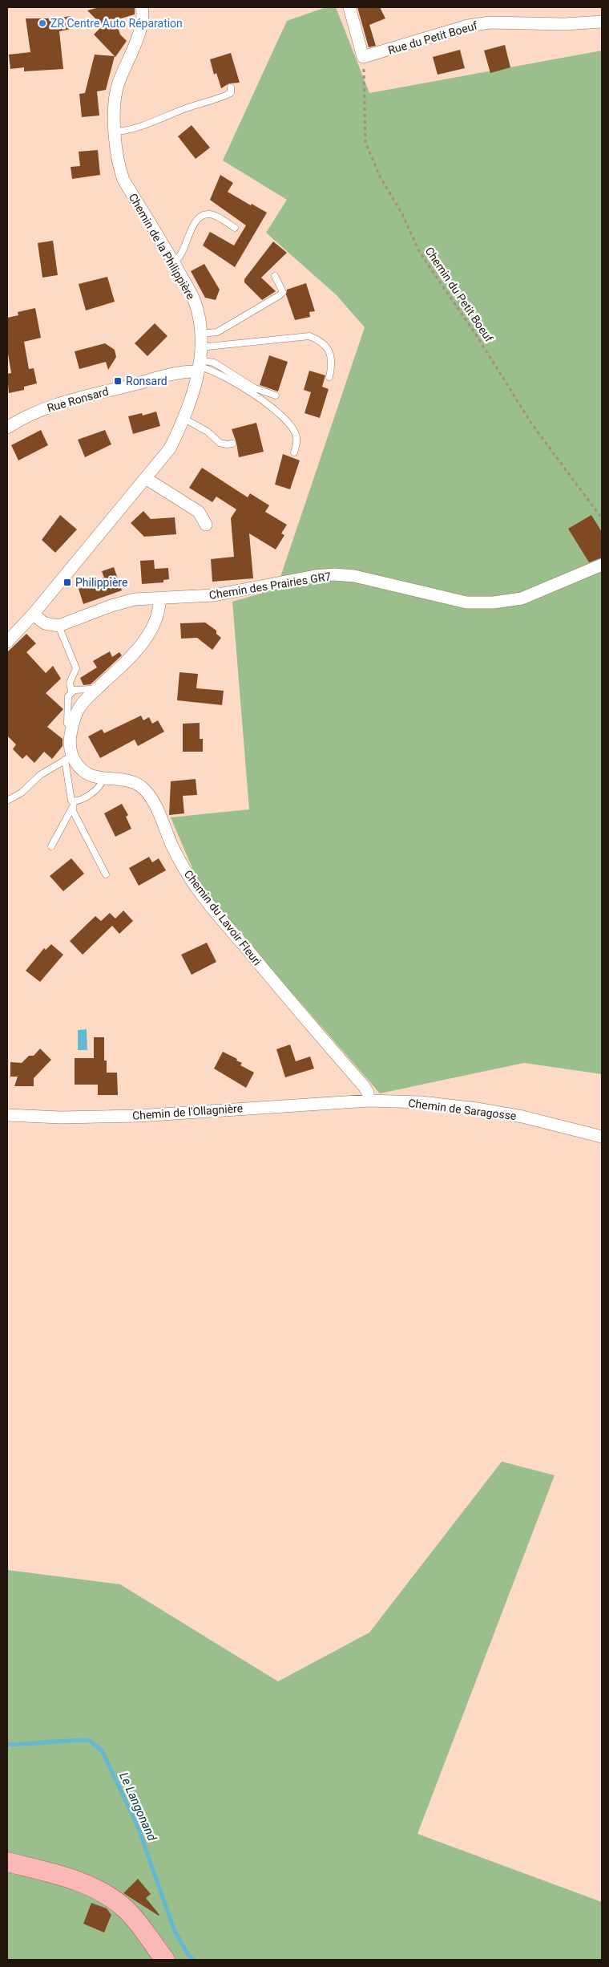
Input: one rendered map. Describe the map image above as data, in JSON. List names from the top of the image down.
{
  "streets": {
    "street": [
      "Rue du Petit Boeuf",
      "Chemin de la Philippière",
      "Rue Ronsard",
      "Chemin des Prairies GR7",
      "Chemin du Lavoir Fleuri",
      "Chemin de Saragosse",
      "Chemin de l'Ollagnière"
    ],
    "path": ["Chemin du Petit Boeuf"]
  },
  "crossings": [
    ["Rue du Petit Boeuf", "Chemin du Petit Boeuf"],
    ["Chemin de la Philippière", "Rue Ronsard"],
    ["Chemin du Lavoir Fleuri", "Chemin de Saragosse"],
    ["Chemin du Lavoir Fleuri", "Chemin de l'Ollagnière"],
    ["Chemin de Saragosse", "Chemin de l'Ollagnière"]
  ],
  "water": ["Le Langonand"],
  "places": {
    "other": ["ZR Centre Auto Réparation"],
    "transit": ["Ronsard", "Philippière"]
  }
}
